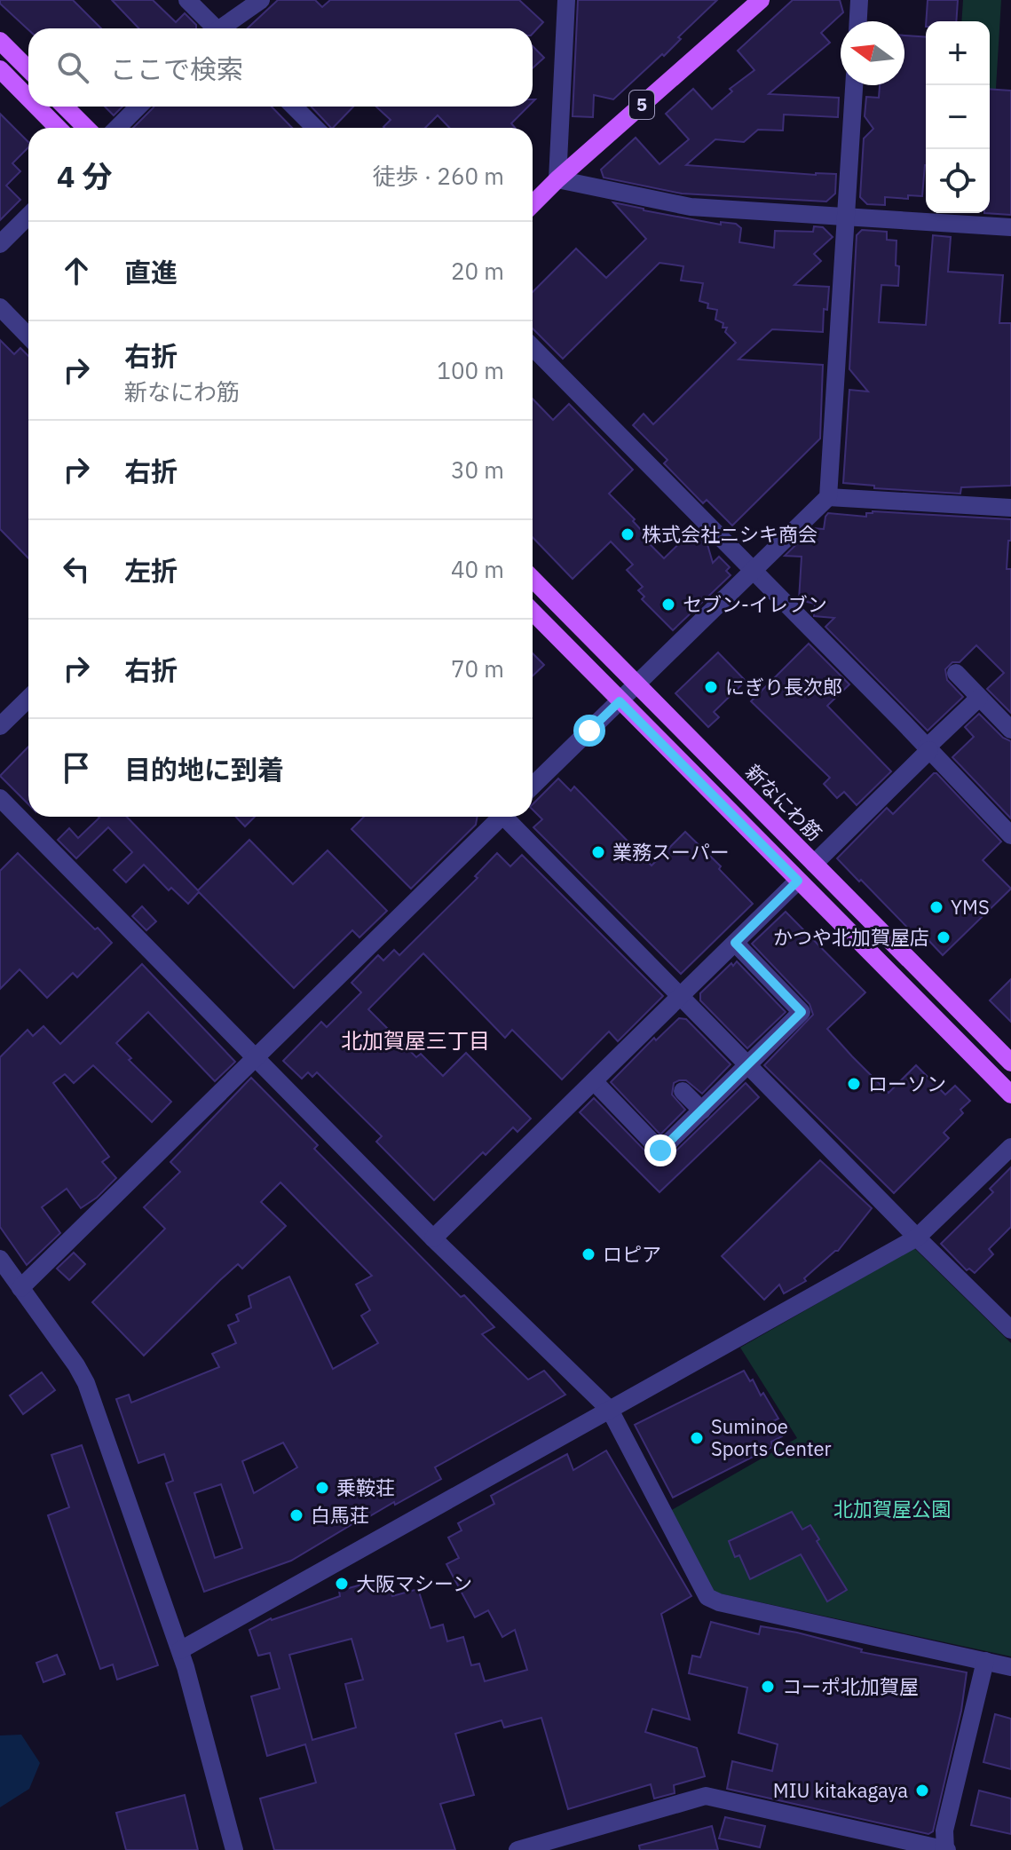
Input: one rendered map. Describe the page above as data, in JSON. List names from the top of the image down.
{
  "streets": {
    "main road": ["5", "新なにわ筋"]
  },
  "districts": ["北加賀屋三丁目"],
  "parks": ["北加賀屋公園"],
  "places": [
    "株式会社ニシキ商会",
    "セブン-イレブン",
    "にぎり長次郎",
    "業務スーパー",
    "YMS",
    "かつや北加賀屋店",
    "ローソン",
    "ロピア",
    "Suminoe Sports Center",
    "乗鞍荘",
    "白馬荘",
    "大阪マシーン",
    "コーポ北加賀屋",
    "MIU kitakagaya"
  ],
  "north": "left",
  "page": {
    "map_buttons": ["+", "−"],
    "search": "ここで検索",
    "heading": ["4 分", "徒歩 · 260 m"],
    "list": [
      ["直進", "20 m"],
      ["右折", "新なにわ筋", "100 m"],
      ["右折", "30 m"],
      ["左折", "40 m"],
      ["右折", "70 m"],
      "目的地に到着"
    ]
  }
}
